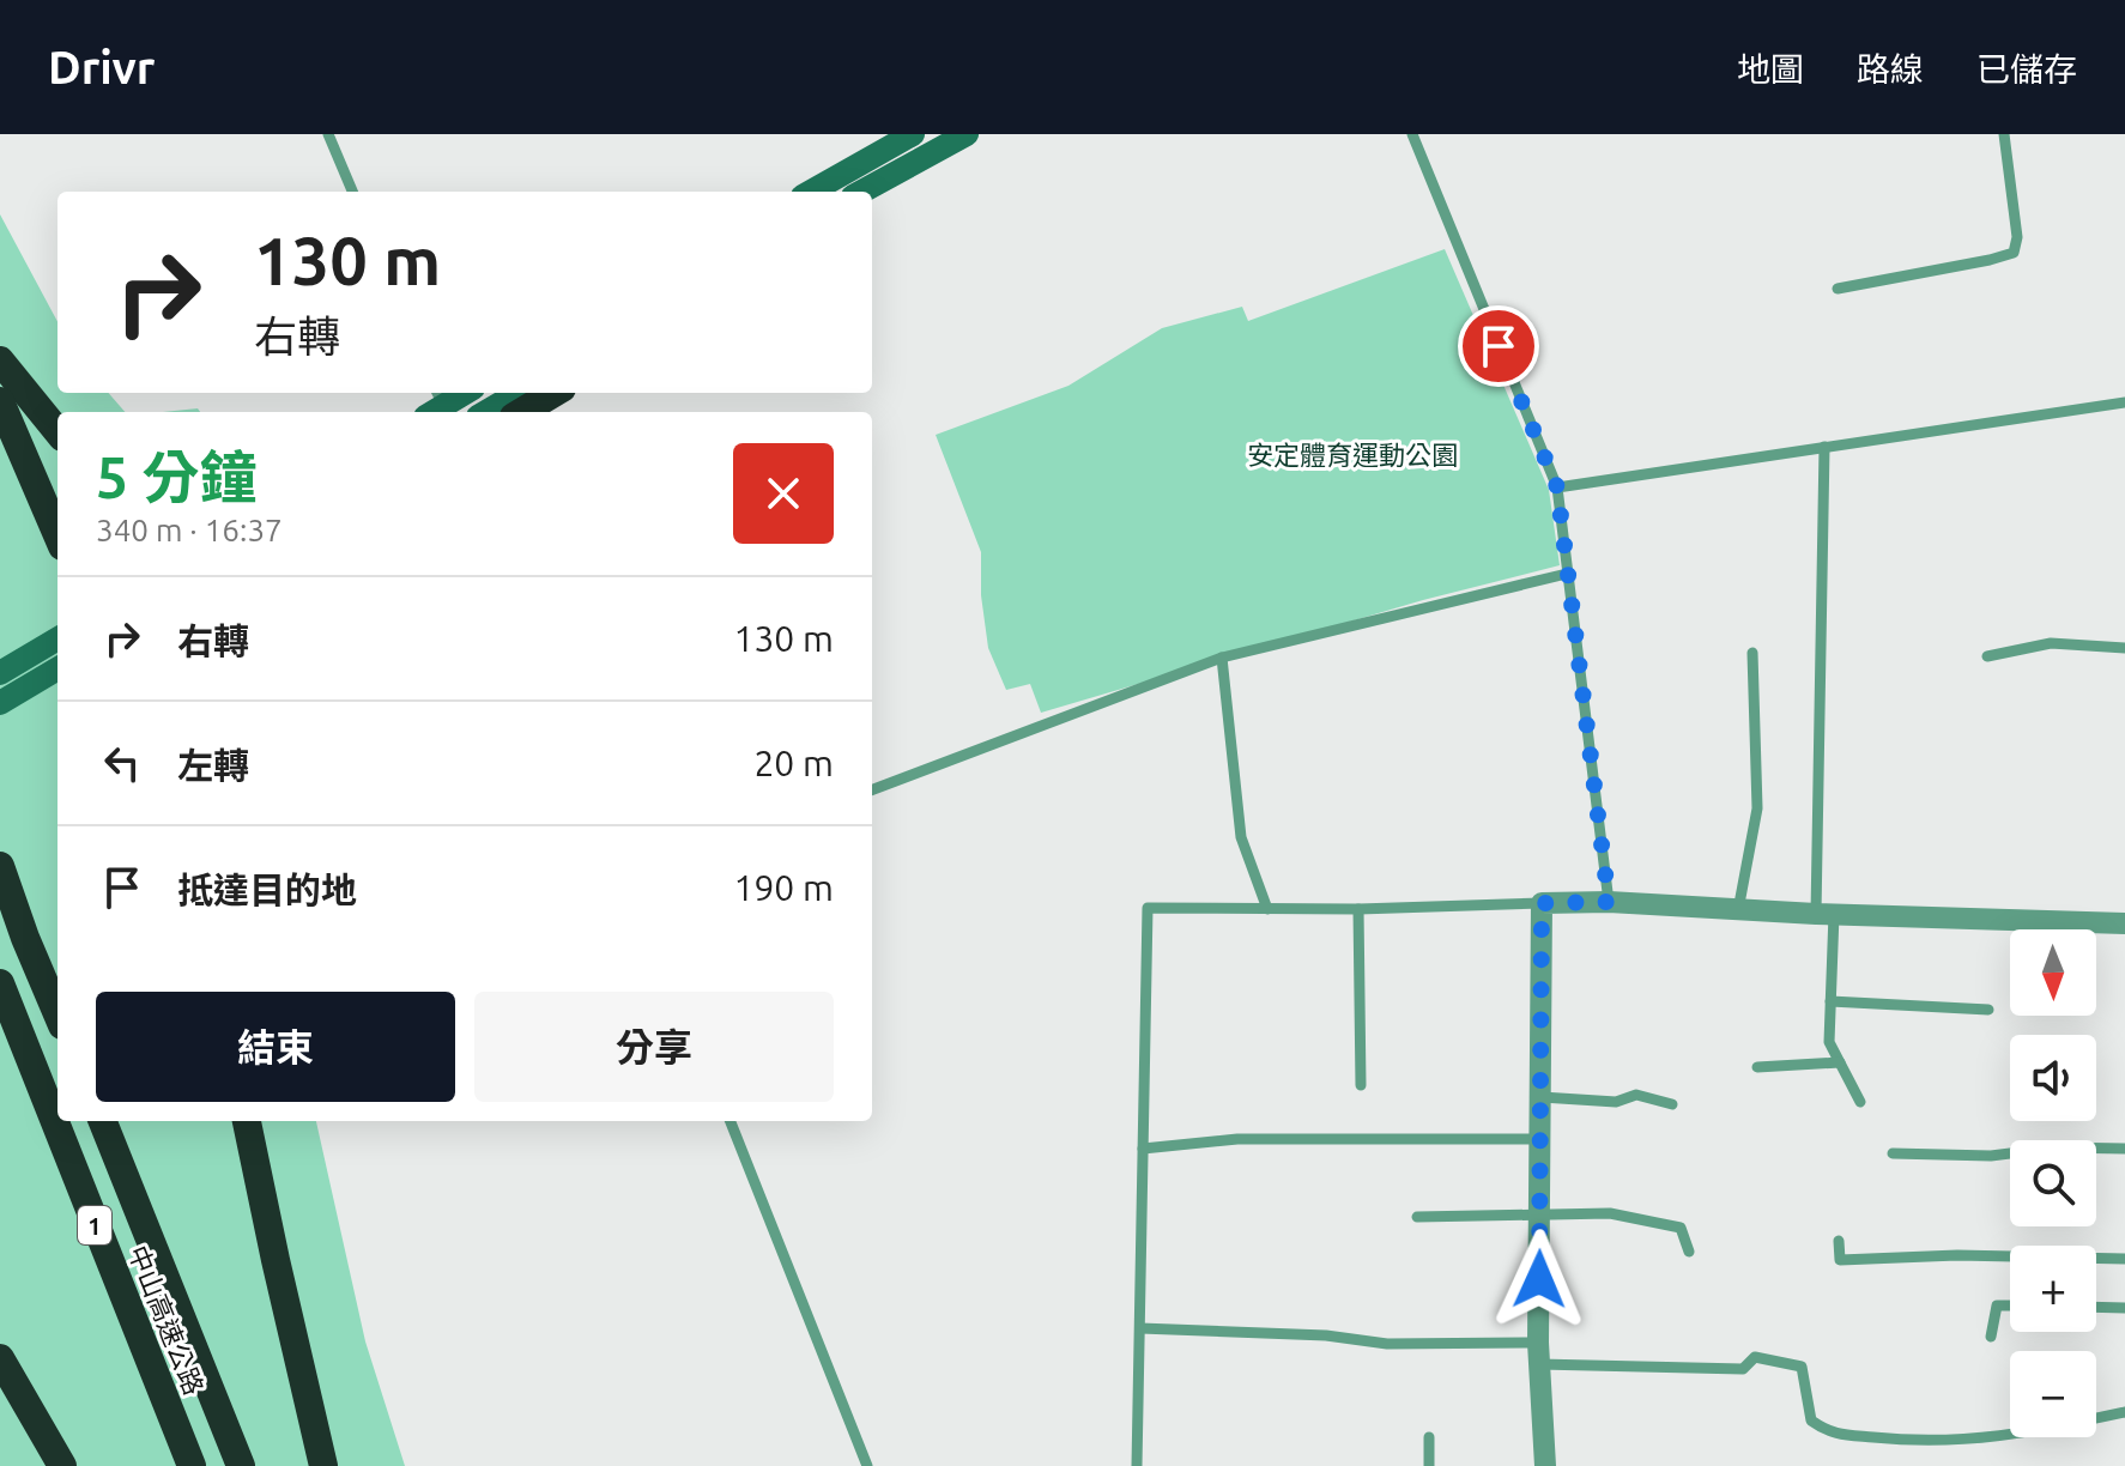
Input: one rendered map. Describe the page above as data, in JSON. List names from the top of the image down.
{
  "streets": {
    "highway": ["1", "中山高速公路"]
  },
  "parks": ["安定體育運動公園"],
  "north": "bottom",
  "page": {
    "header": "Drivr",
    "nav": ["地圖", "路線", "已儲存"],
    "turn": ["130 m", "右轉"],
    "heading": ["5 分鐘", "340 m · 16:37"],
    "list": [
      {
        "name": "右轉",
        "value": "130 m"
      },
      {
        "name": "左轉",
        "value": "20 m"
      },
      {
        "name": "抵達目的地",
        "value": "190 m"
      }
    ],
    "map_buttons": ["+", "−"],
    "buttons": ["結束", "分享"]
  }
}
